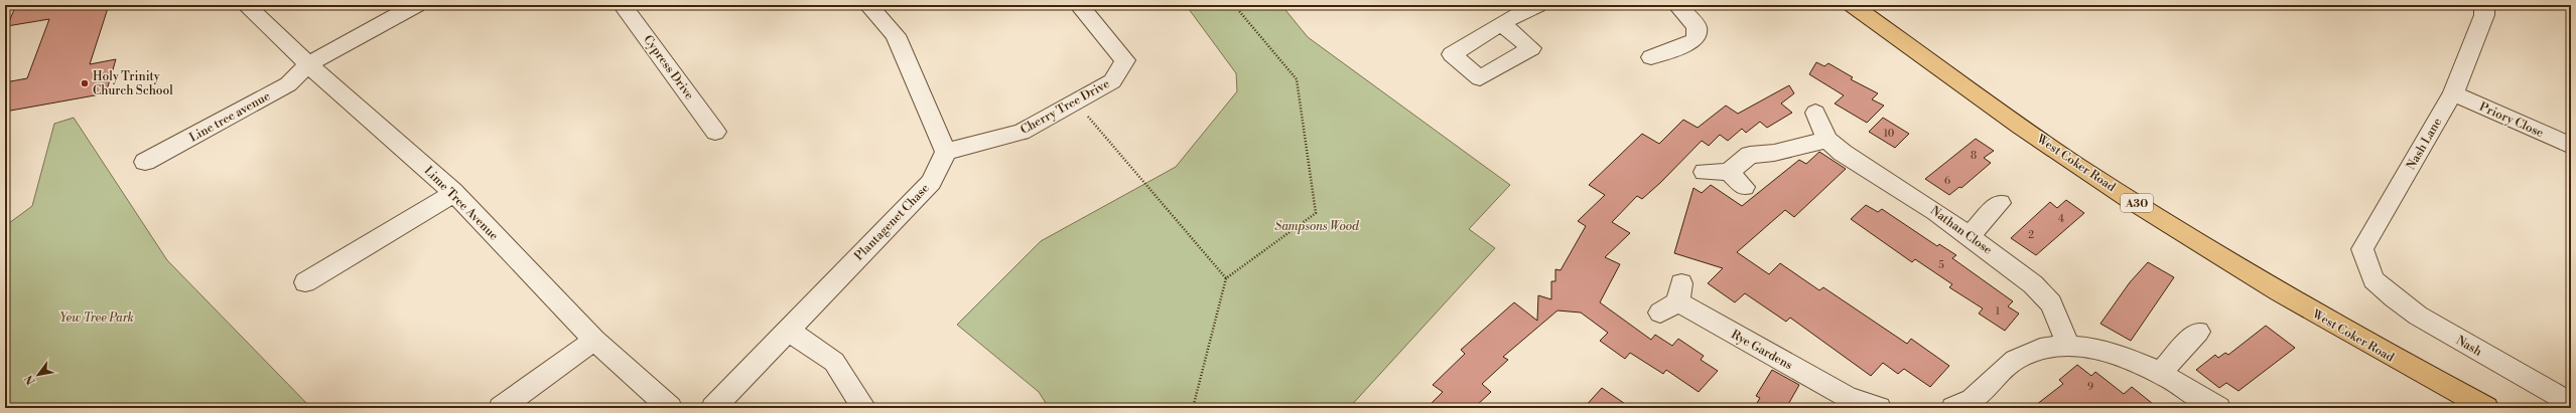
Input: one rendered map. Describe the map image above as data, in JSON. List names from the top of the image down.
{
  "streets": {
    "highway": ["West Coker Road", "A30"],
    "street": [
      "Cypress Drive",
      "Cherry Tree Drive",
      "Line tree avenue",
      "Priory Close",
      "Nash Lane",
      "Lime Tree Avenue",
      "Plantagenet Chase",
      "Nathan Close",
      "Nash",
      "Rye Gardens"
    ]
  },
  "crossings": [
    ["Cherry Tree Drive", "Plantagenet Chase"],
    ["Line tree avenue", "Lime Tree Avenue"],
    ["Priory Close", "Nash Lane"],
    ["Nash Lane", "Nash"]
  ],
  "parks": ["Sampsons Wood", "Yew Tree Park"],
  "places": ["Holy Trinity Church School"],
  "house_numbers": [
    "10",
    "8",
    "6",
    "4",
    "2",
    "5",
    "1",
    "9"
  ],
  "north": "bottom left"
}
